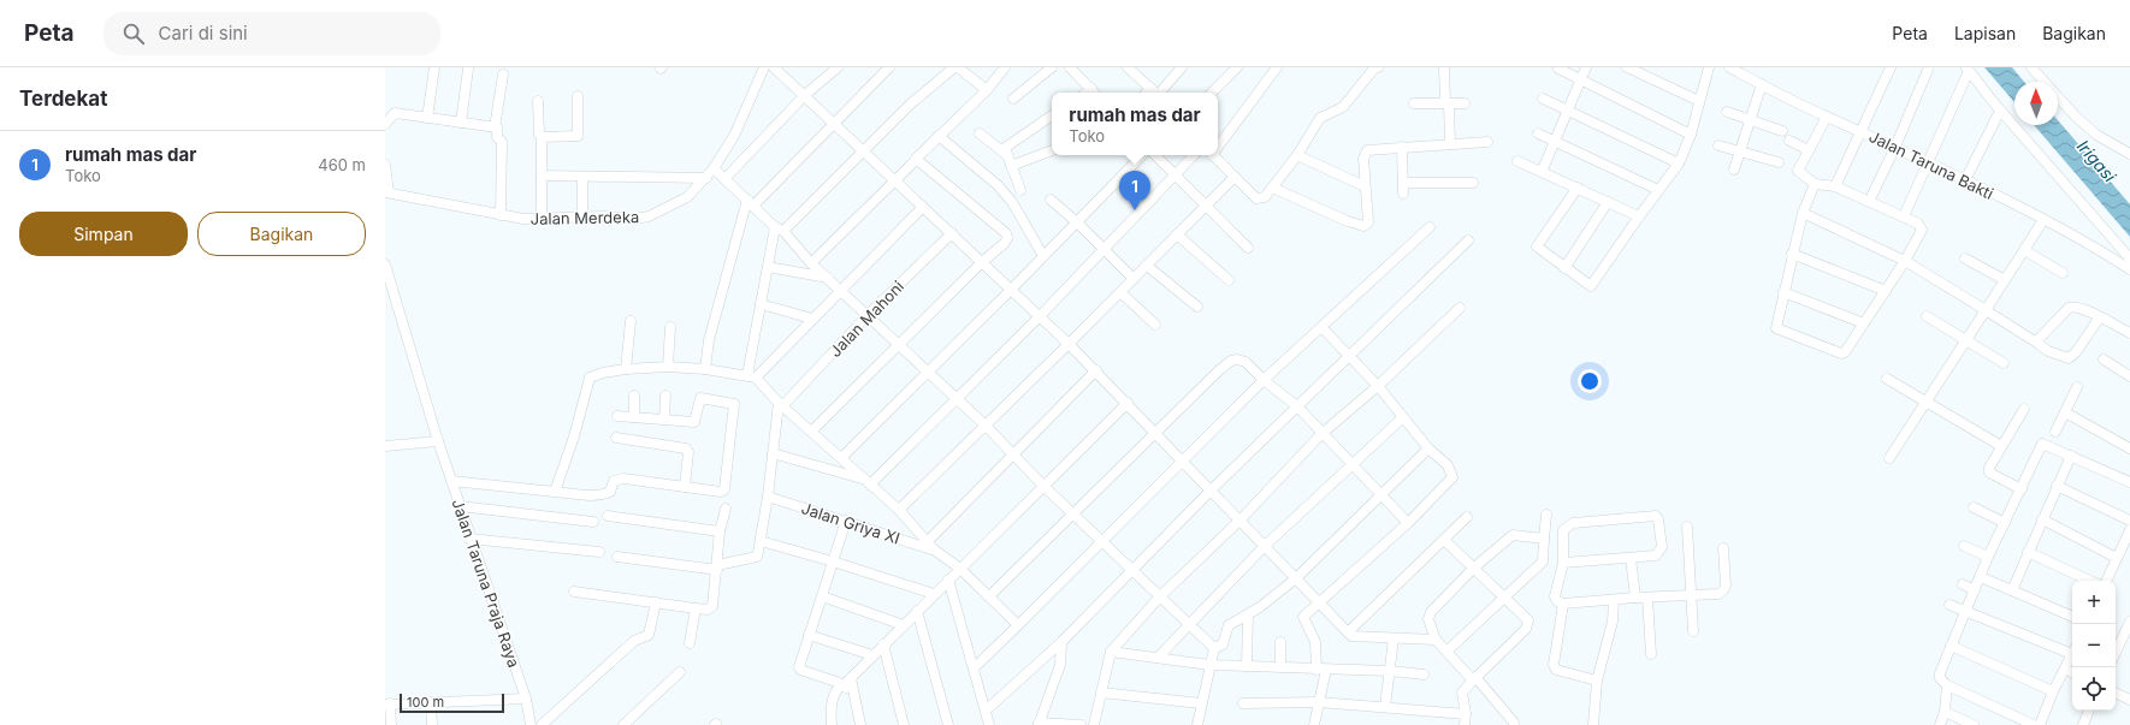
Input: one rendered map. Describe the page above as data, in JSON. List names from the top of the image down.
{
  "streets": {
    "street": [
      "Jalan Taruna Bakti",
      "Jalan Merdeka",
      "Jalan Mahoni",
      "Jalan Griya XI",
      "Jalan Taruna Praja Raya"
    ]
  },
  "water": ["Irigasi"],
  "scale_bar": "100 m",
  "north": "top",
  "page": {
    "header": "Peta",
    "search": "Cari di sini",
    "nav": ["Peta", "Lapisan", "Bagikan"],
    "heading": "Terdekat",
    "popup": ["rumah mas dar", "Toko"],
    "list": [
      {
        "mark": "1",
        "name": "rumah mas dar",
        "note": "Toko",
        "value": "460 m"
      }
    ],
    "pins": "1",
    "buttons": ["Simpan", "Bagikan"],
    "map_buttons": ["+", "−"],
    "scale": "100 m"
  }
}
